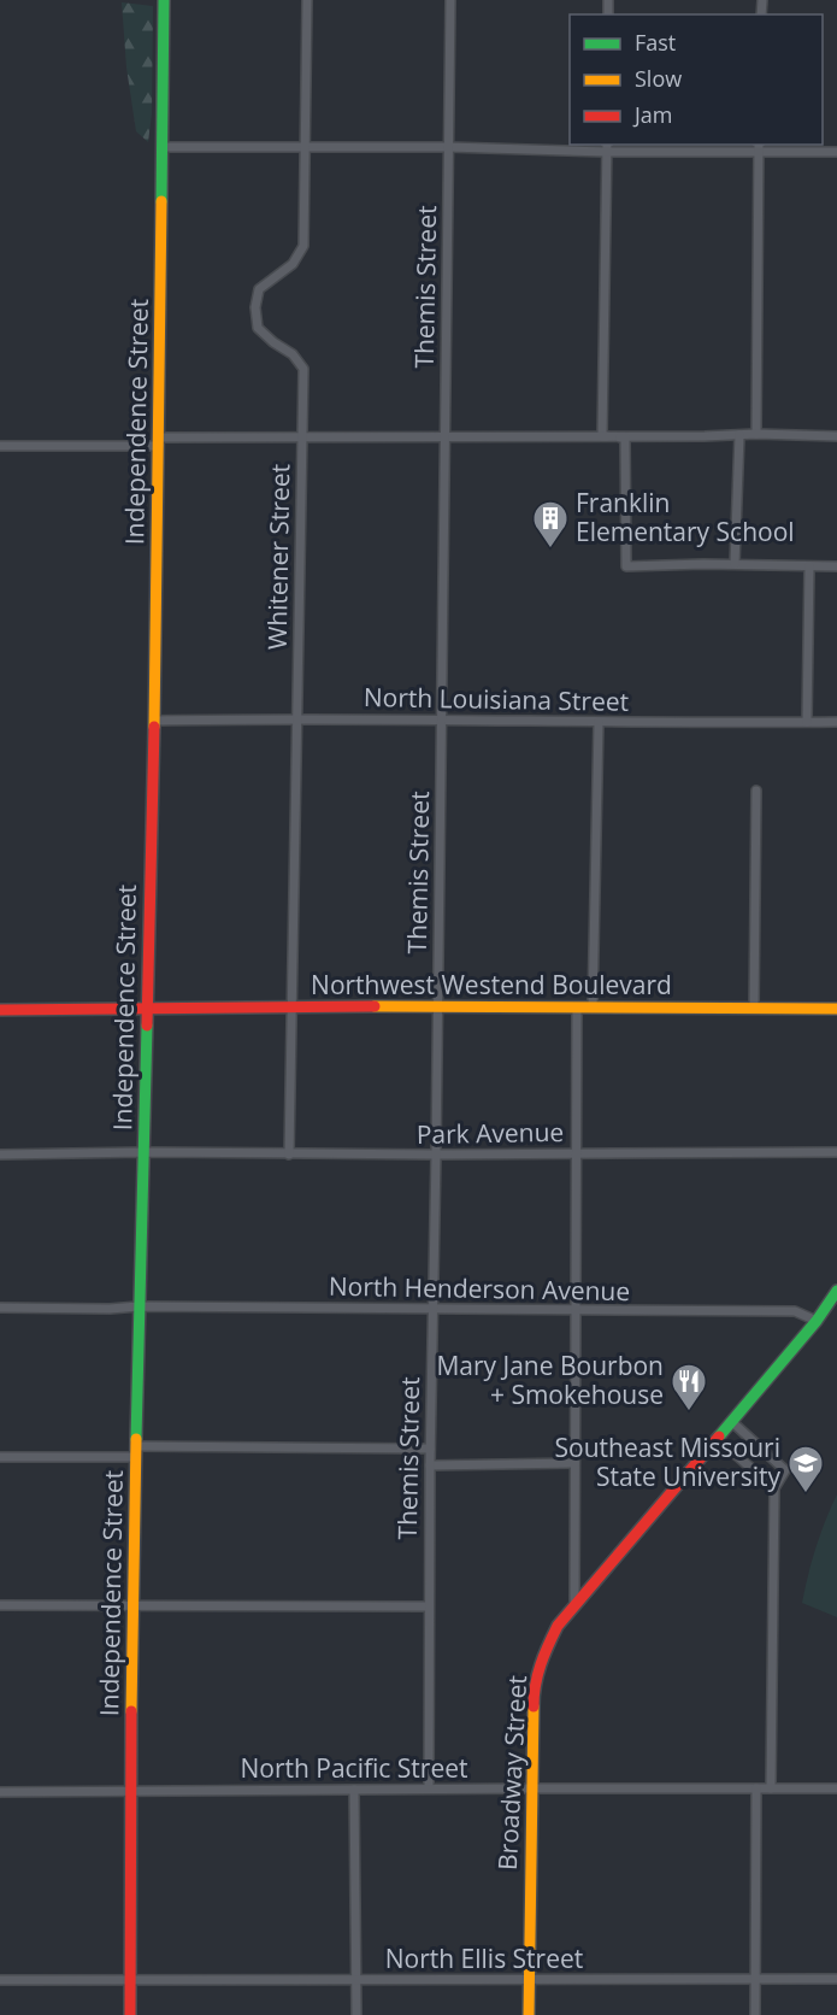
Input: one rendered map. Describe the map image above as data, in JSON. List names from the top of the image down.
{
  "streets": {
    "street": [
      "Themis Street",
      "Independence Street",
      "Whitener Street",
      "North Louisiana Street",
      "Northwest Westend Boulevard",
      "Park Avenue",
      "North Henderson Avenue",
      "North Pacific Street",
      "Broadway Street",
      "North Ellis Street"
    ]
  },
  "crossings": [
    ["Themis Street", "North Louisiana Street"],
    ["Themis Street", "Northwest Westend Boulevard"],
    ["Themis Street", "Park Avenue"],
    ["Themis Street", "North Henderson Avenue"],
    ["Themis Street", "North Pacific Street"],
    ["Independence Street", "North Louisiana Street"],
    ["Independence Street", "Northwest Westend Boulevard"],
    ["Independence Street", "Park Avenue"],
    ["Independence Street", "North Henderson Avenue"],
    ["Independence Street", "North Pacific Street"],
    ["Independence Street", "North Ellis Street"],
    ["Whitener Street", "North Louisiana Street"],
    ["Whitener Street", "Northwest Westend Boulevard"],
    ["Whitener Street", "Park Avenue"],
    ["North Henderson Avenue", "Broadway Street"],
    ["North Pacific Street", "Broadway Street"],
    ["Broadway Street", "North Ellis Street"]
  ],
  "places": {
    "building": ["Franklin Elementary School"],
    "restaurant": ["Mary Jane Bourbon + Smokehouse"],
    "school or university": ["Southeast Missouri State University"]
  },
  "legend": ["Fast", "Slow", "Jam"]
}
